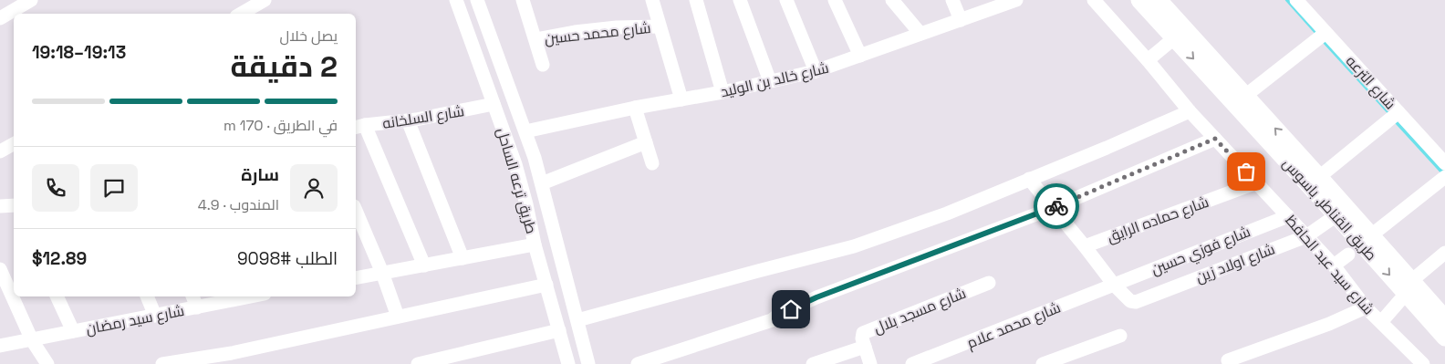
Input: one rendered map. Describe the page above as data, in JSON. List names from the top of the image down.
{
  "streets": {
    "main road": ["طريق القناطر, باسوس"],
    "street": [
      "شارع محمد حسين",
      "شارع خالد بن الوليد",
      "شارع الترعه",
      "شارع السلخانه",
      "طريق ترعه الساحل",
      "شارع حماده الرايق",
      "شارع فوزي حسين",
      "شارع اولاد زين",
      "شارع سيد عبد الحافظ",
      "شارع مسجد بلال",
      "شارع سيد رمضان",
      "شارع محمد علام"
    ]
  },
  "crossings": [
    ["شارع خالد بن الوليد", "طريق ترعه الساحل"],
    ["شارع السلخانه", "طريق ترعه الساحل"],
    ["طريق القناطر, باسوس", "شارع اولاد زين"],
    ["شارع حماده الرايق", "شارع سيد عبد الحافظ"],
    ["شارع فوزي حسين", "شارع اولاد زين"],
    ["شارع فوزي حسين", "شارع سيد عبد الحافظ"],
    ["شارع فوزي حسين", "شارع محمد علام"],
    ["شارع اولاد زين", "شارع سيد عبد الحافظ"],
    ["شارع اولاد زين", "شارع محمد علام"]
  ],
  "page": {
    "heading": ["2 دقيقة", "يصل خلال", "19:13–19:18"],
    "panel": [
      "سارة",
      "المندوب · 4.9",
      "الطلب #9098",
      "$12.89"
    ],
    "bar": "في الطريق · 170 m"
  }
}
